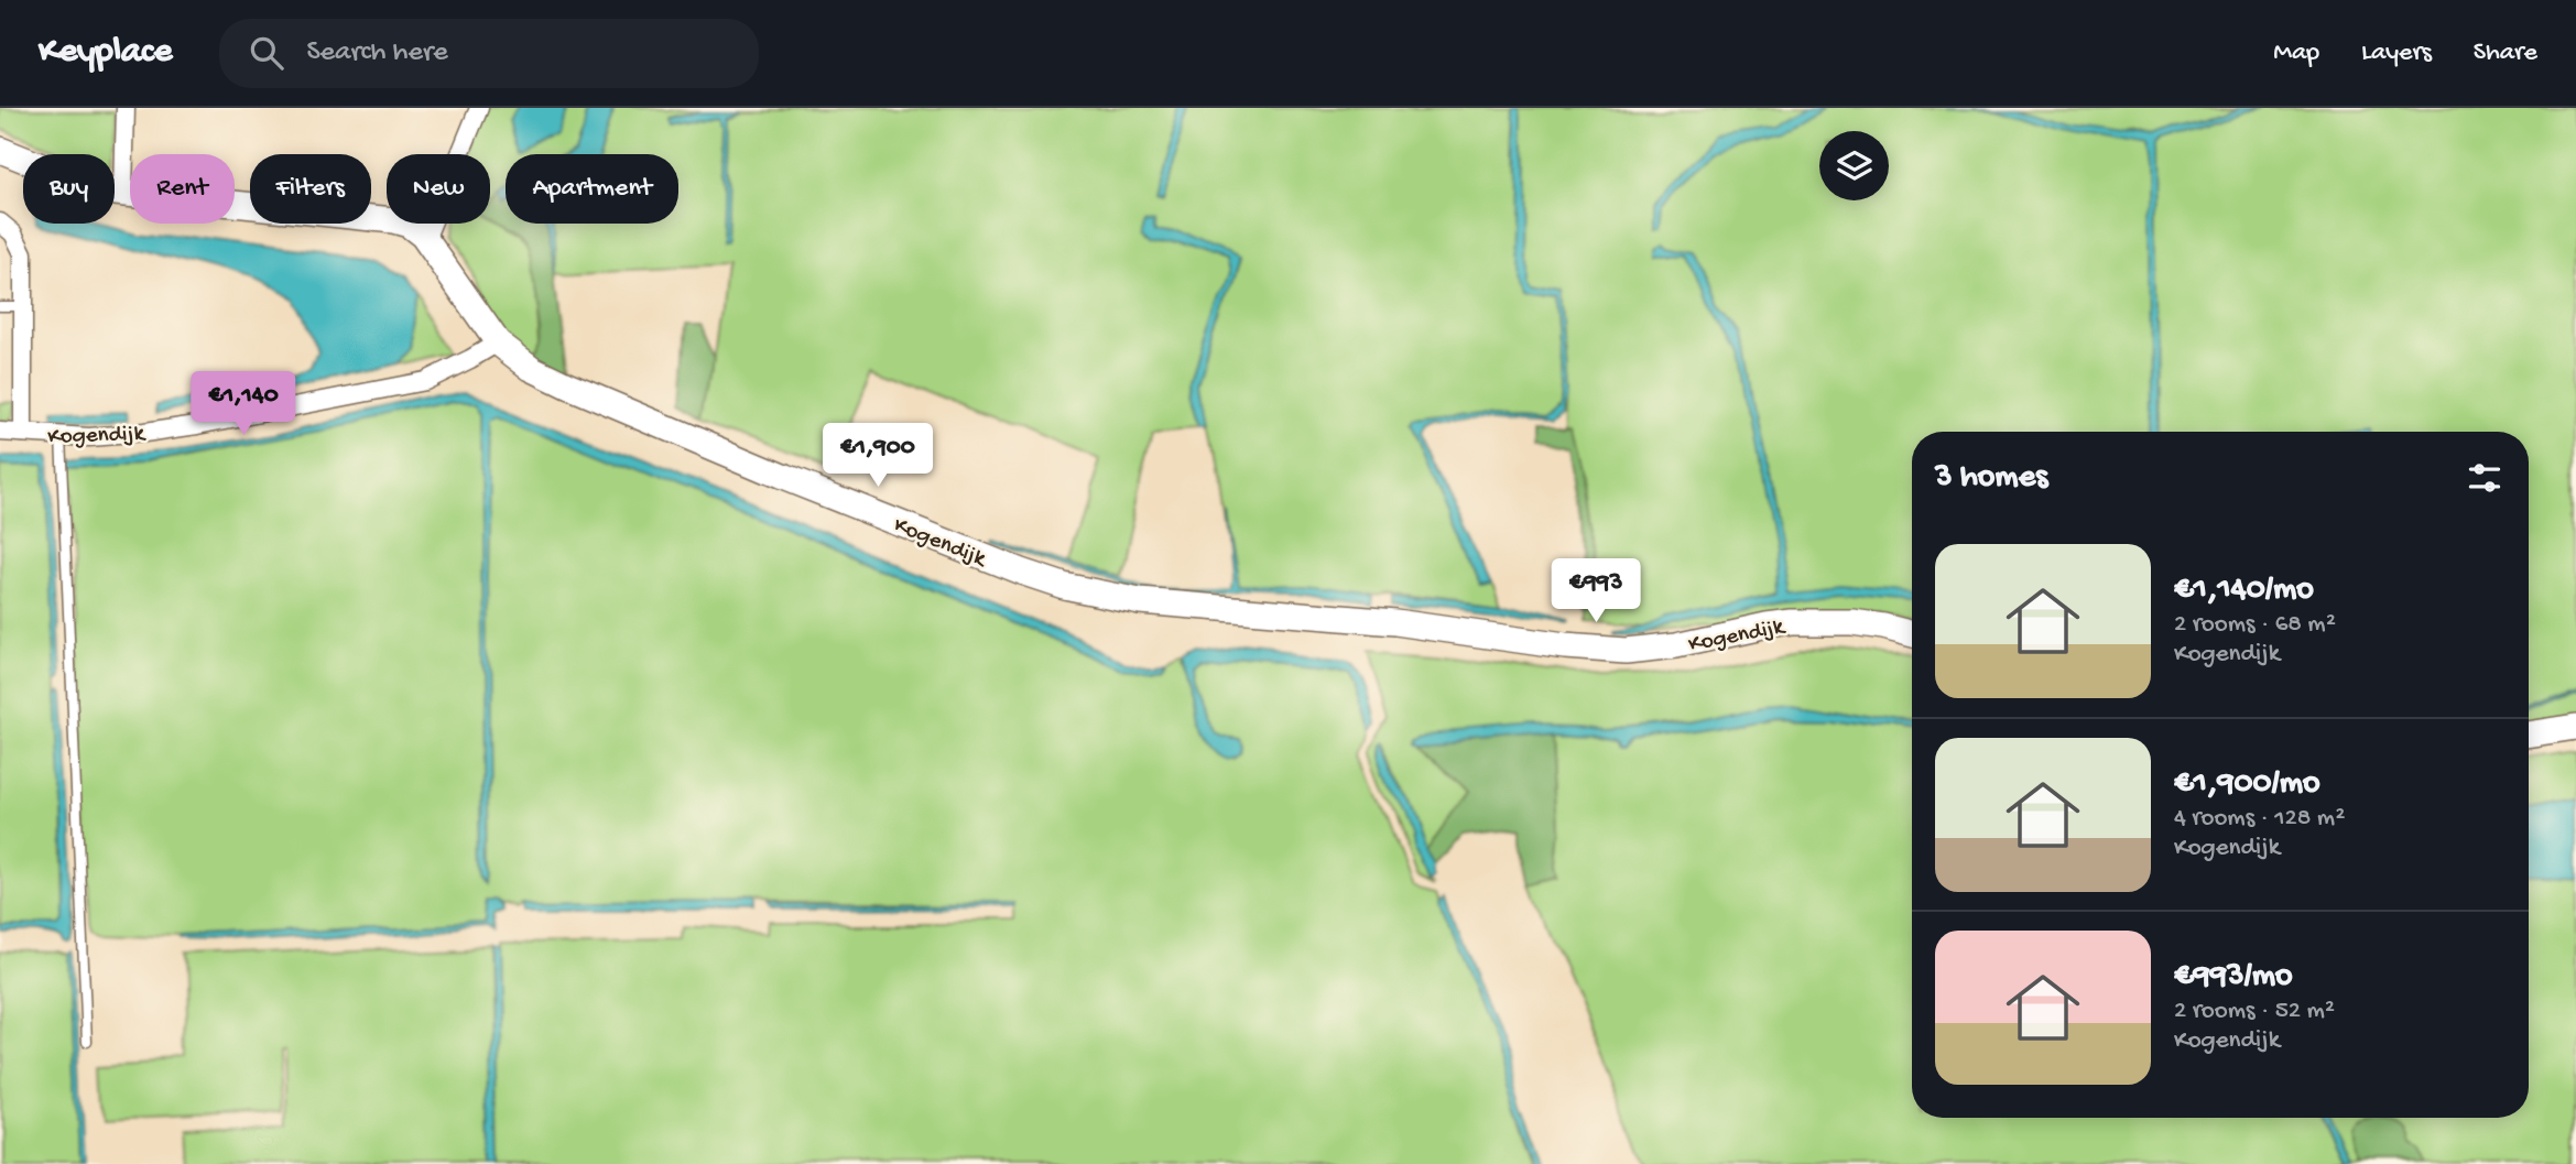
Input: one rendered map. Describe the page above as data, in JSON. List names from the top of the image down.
{
  "streets": {
    "street": ["Kogendijk"]
  },
  "page": {
    "header": "Keyplace",
    "search": "Search here",
    "nav": ["Map", "Layers", "Share"],
    "chip": [
      "Buy",
      "Rent",
      "Filters",
      "New",
      "Apartment"
    ],
    "price": ["€1,140", "€1,900", "€993"],
    "heading": "3 homes",
    "list": [
      {
        "name": "€1,140/mo",
        "note": "2 rooms · 68 m² · Kogendijk"
      },
      {
        "name": "€1,900/mo",
        "note": "4 rooms · 128 m² · Kogendijk"
      },
      {
        "name": "€993/mo",
        "note": "2 rooms · 52 m² · Kogendijk"
      }
    ]
  }
}
